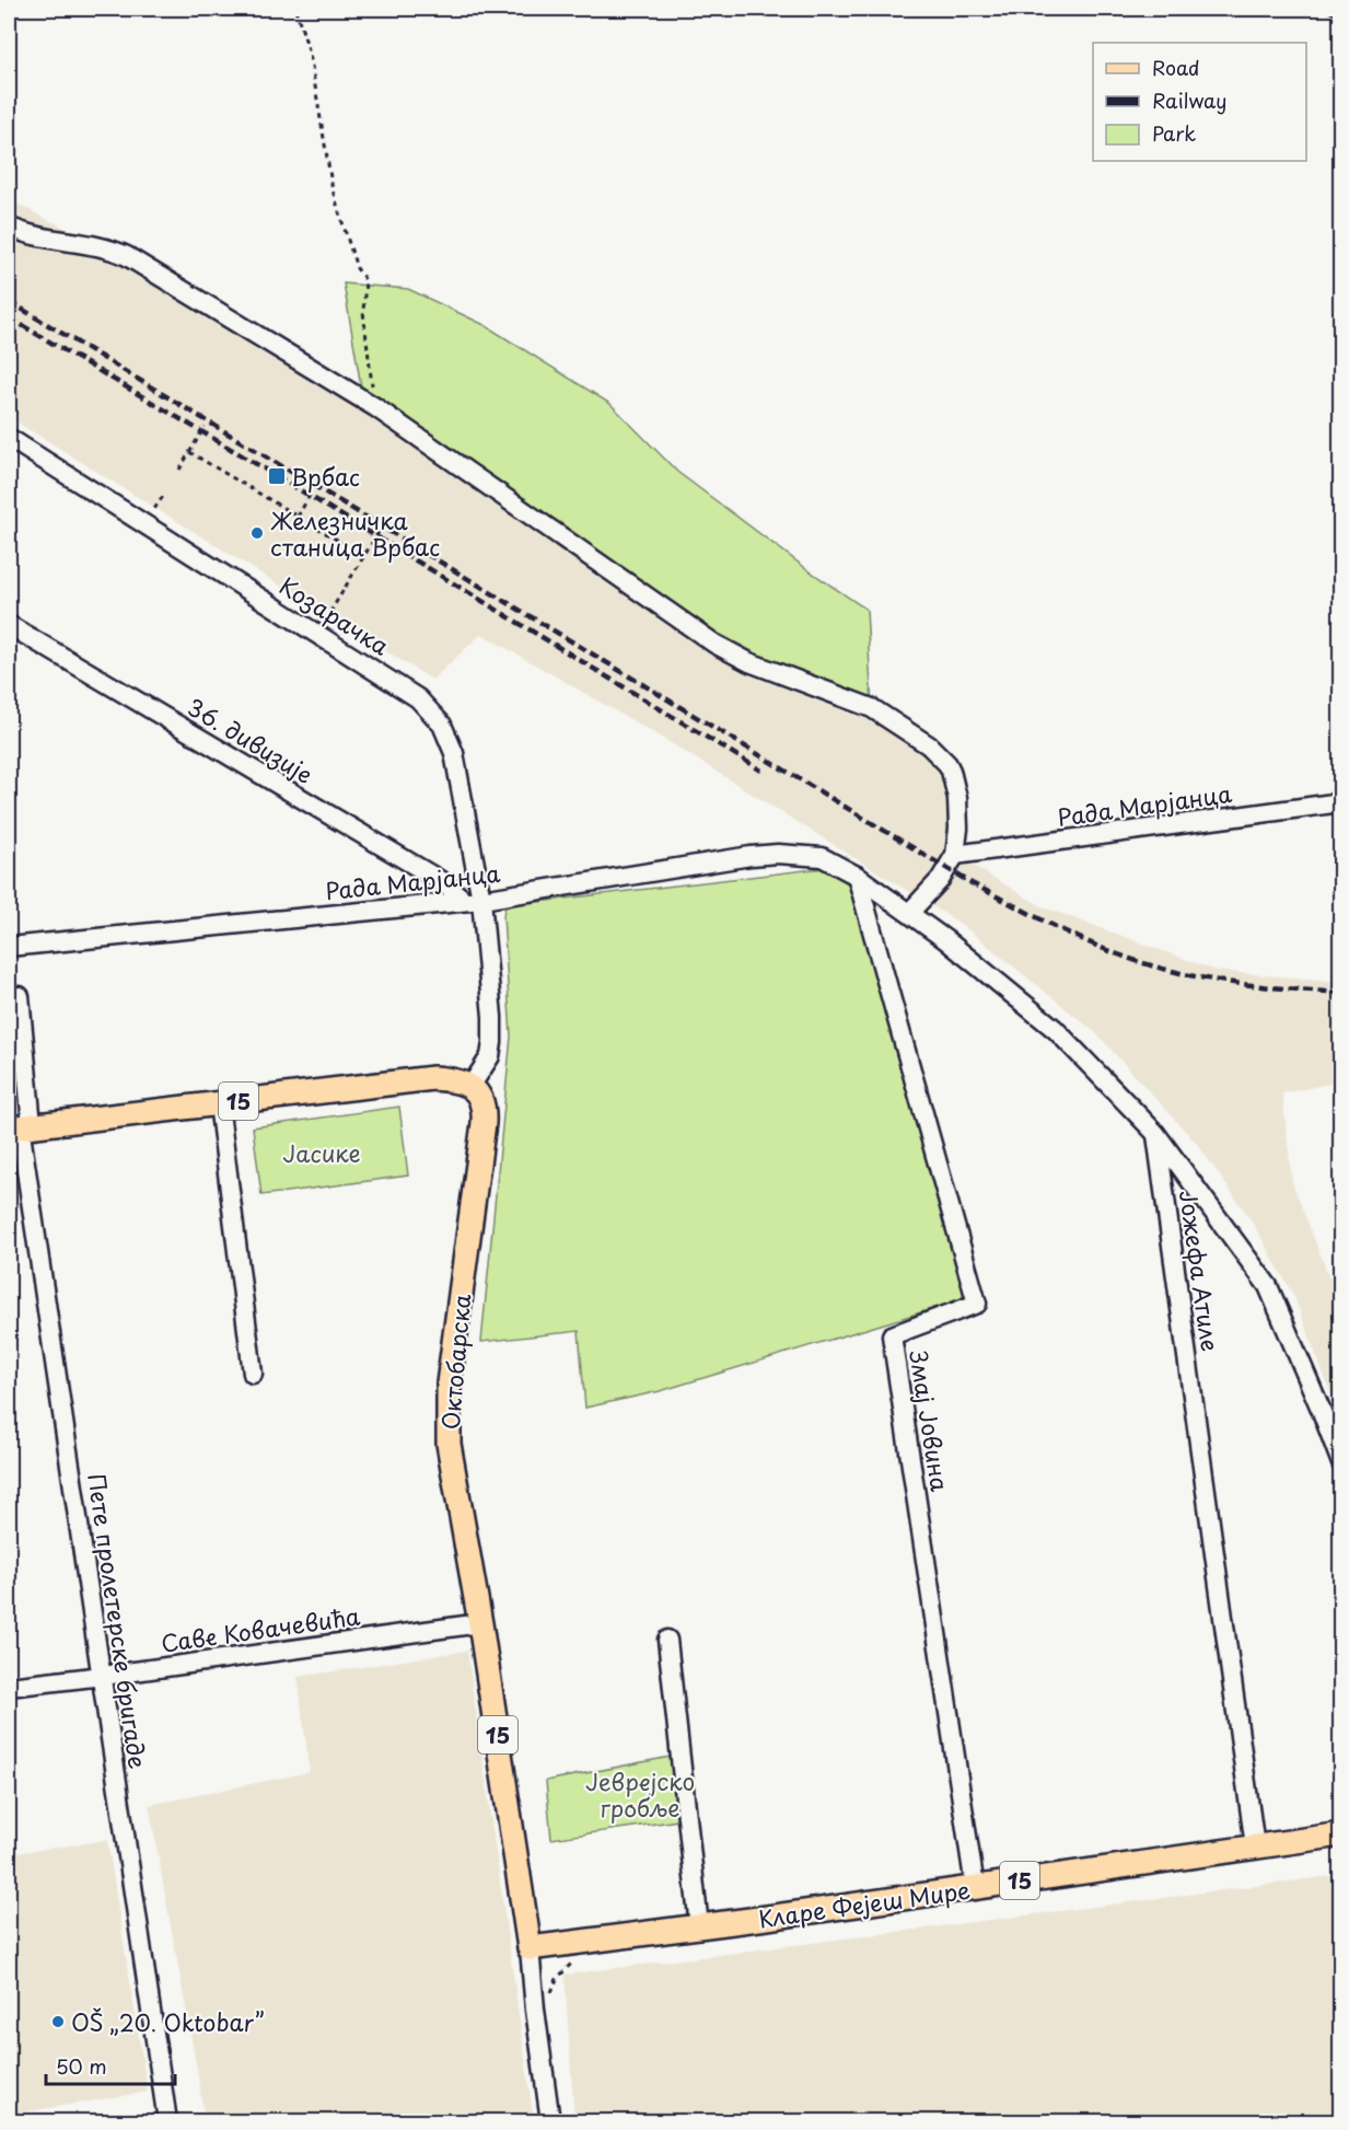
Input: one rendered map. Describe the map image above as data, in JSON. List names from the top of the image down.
{
  "streets": {
    "main road": ["15", "Октобарска", "Кларе Фејеш Мире"],
    "street": [
      "Козарачка",
      "36. дивизије",
      "Рада Марјанца",
      "Јожефа Атиле",
      "Змај Јовина",
      "Пете пролетерске бригаде",
      "Саве Ковачевића"
    ]
  },
  "crossings": [
    ["Козарачка", "36. дивизије"],
    ["Козарачка", "Рада Марјанца"],
    ["36. дивизије", "Рада Марјанца"],
    ["Рада Марјанца", "Змај Јовина"],
    ["15", "Октобарска"],
    ["15", "Пете пролетерске бригаде"],
    ["Јожефа Атиле", "Кларе Фејеш Мире"],
    ["Октобарска", "Саве Ковачевића"],
    ["Октобарска", "Кларе Фејеш Мире"],
    ["Змај Јовина", "Кларе Фејеш Мире"],
    ["Пете пролетерске бригаде", "Саве Ковачевића"]
  ],
  "parks": ["Јасике", "Јеврејско гробље"],
  "places": {
    "transit": ["Врбас"],
    "other": ["Железничка станица Врбас", "OŠ „20. Oktobar”"]
  },
  "legend": ["Road", "Railway", "Park"],
  "scale_bar": "50 m"
}
